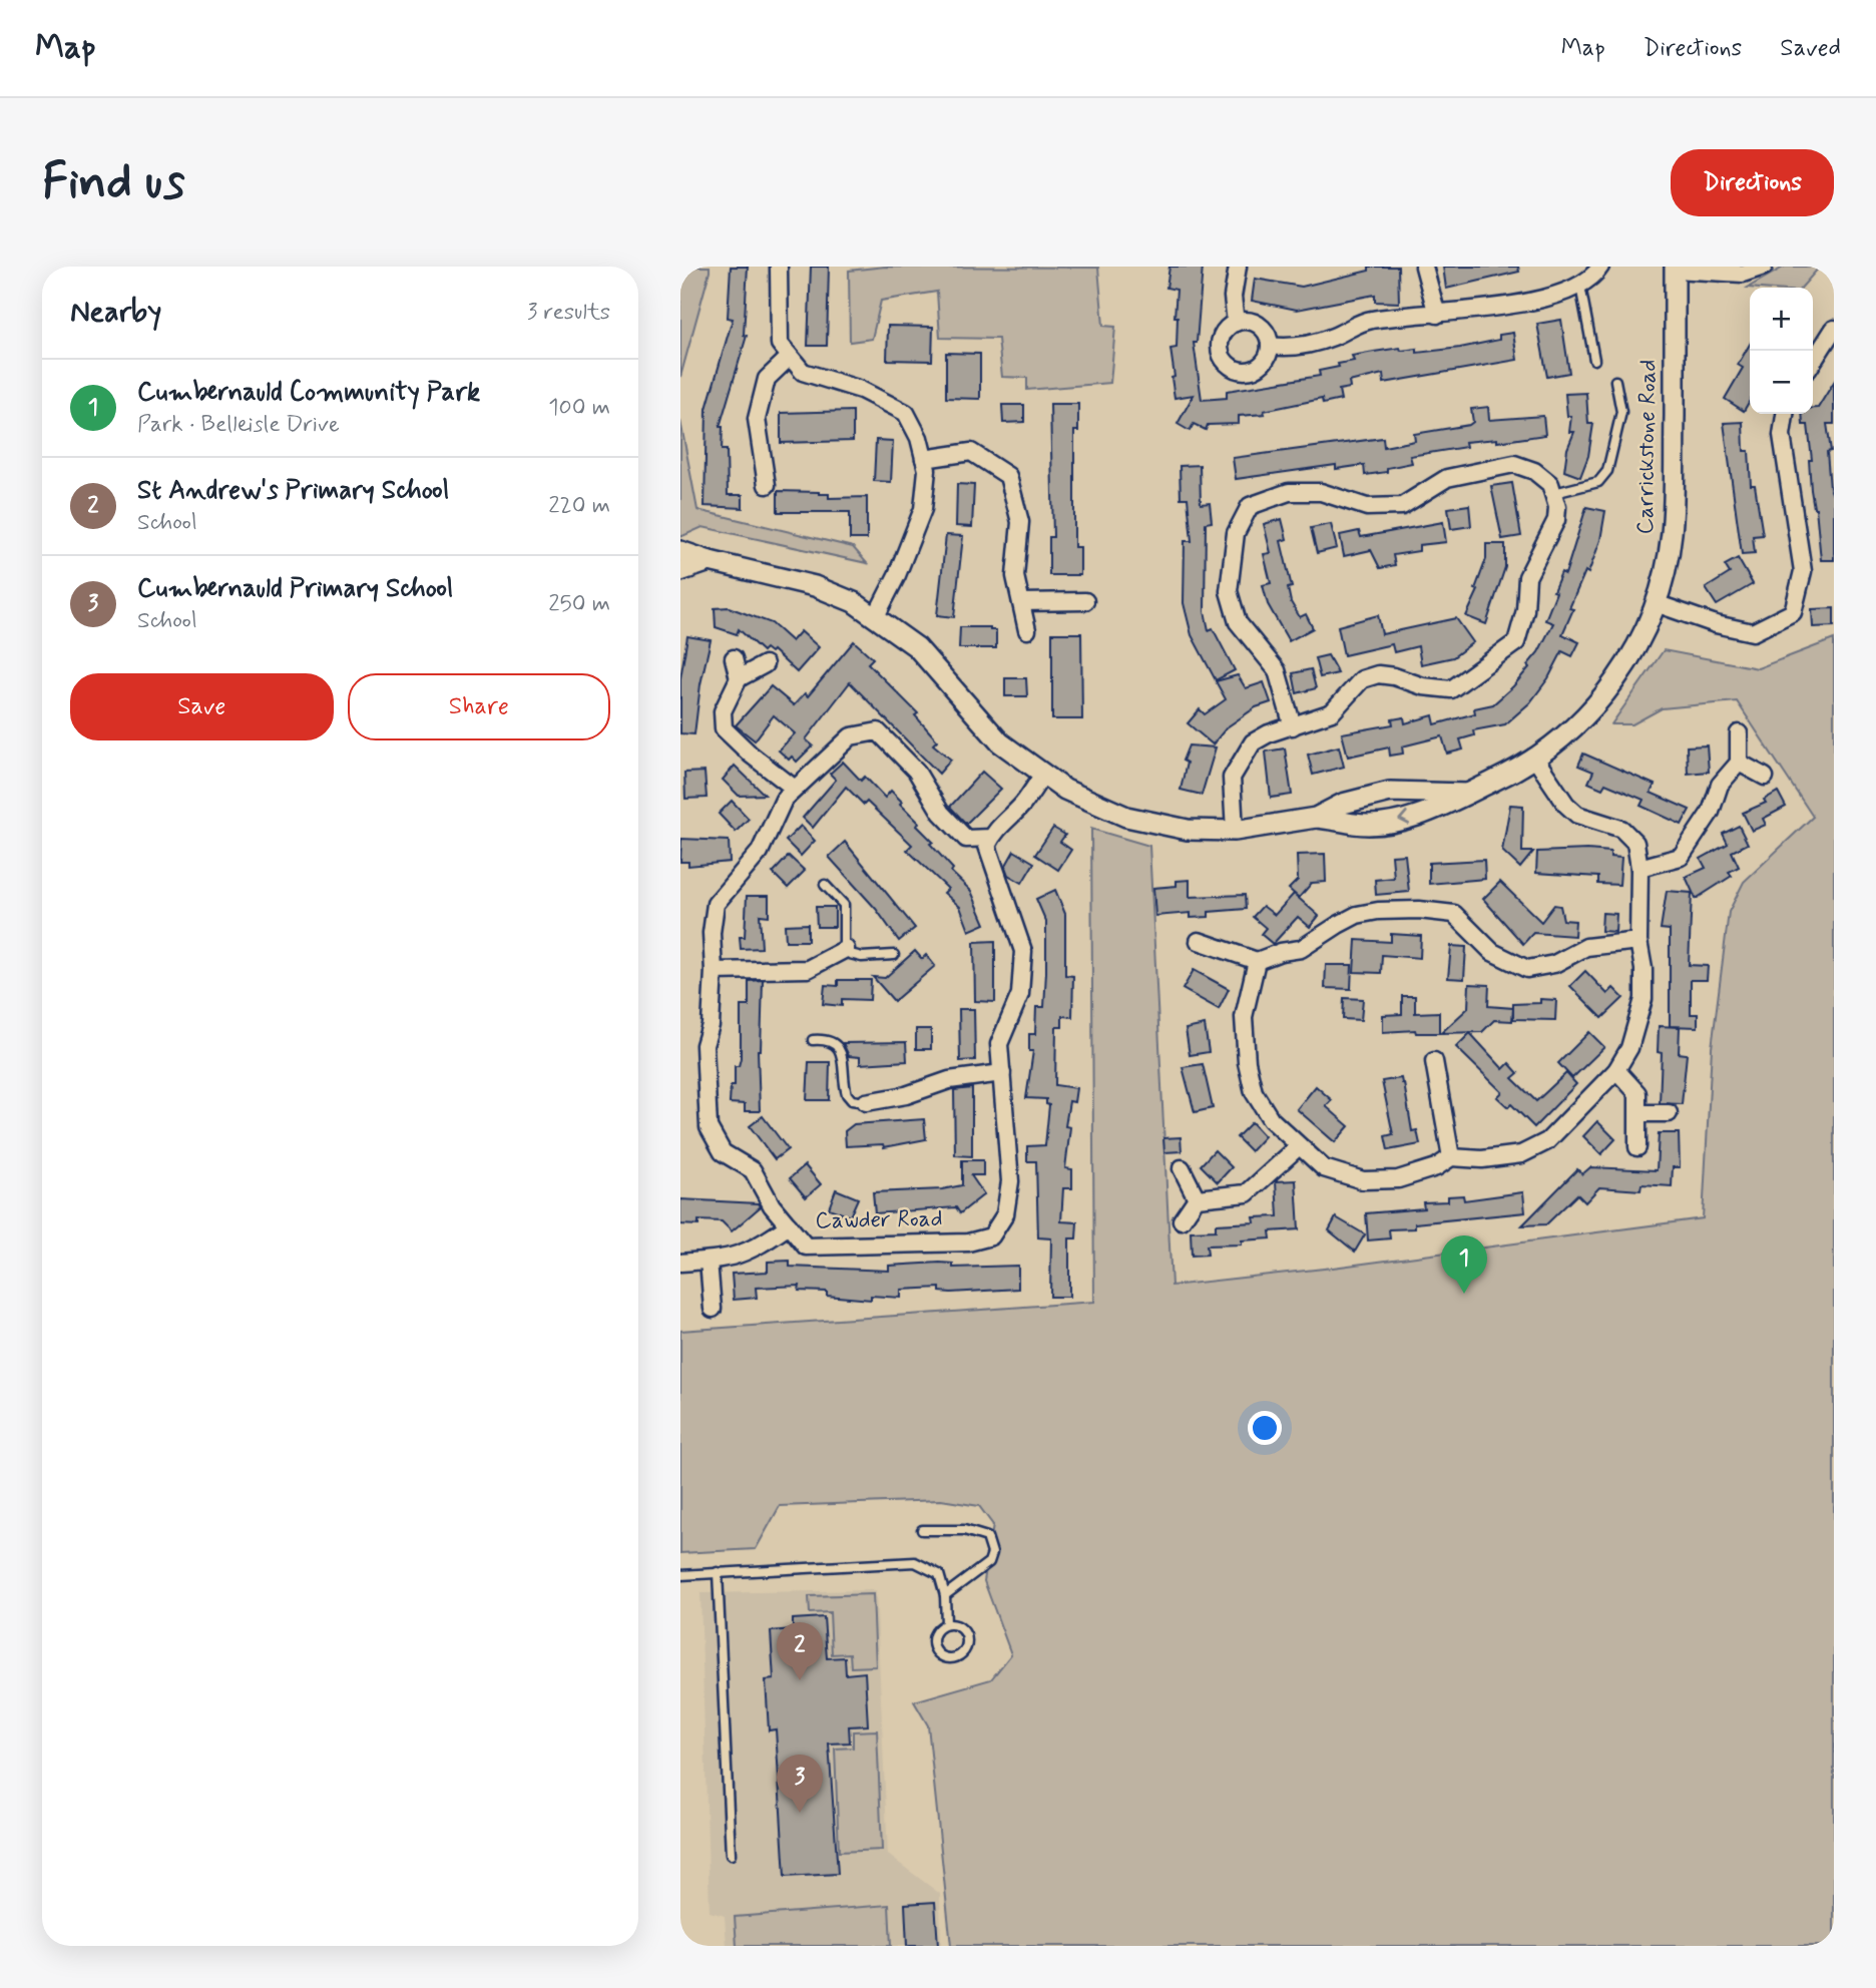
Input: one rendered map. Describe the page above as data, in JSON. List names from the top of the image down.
{
  "streets": {
    "street": ["Carrickstone Road", "Cawder Road"]
  },
  "page": {
    "header": "Map",
    "nav": ["Map", "Directions", "Saved"],
    "buttons": [
      "Directions",
      ["Save", "Share"]
    ],
    "title": "Find us",
    "heading": ["Nearby", "3 results"],
    "map_buttons": ["+", "−"],
    "list": [
      {
        "mark": "1",
        "name": "Cumbernauld Community Park",
        "note": "Park · Belleisle Drive",
        "value": "100 m"
      },
      {
        "mark": "2",
        "name": "St Andrew's Primary School",
        "note": "School",
        "value": "220 m"
      },
      {
        "mark": "3",
        "name": "Cumbernauld Primary School",
        "note": "School",
        "value": "250 m"
      }
    ],
    "pins": ["1", "2", "3"]
  }
}
